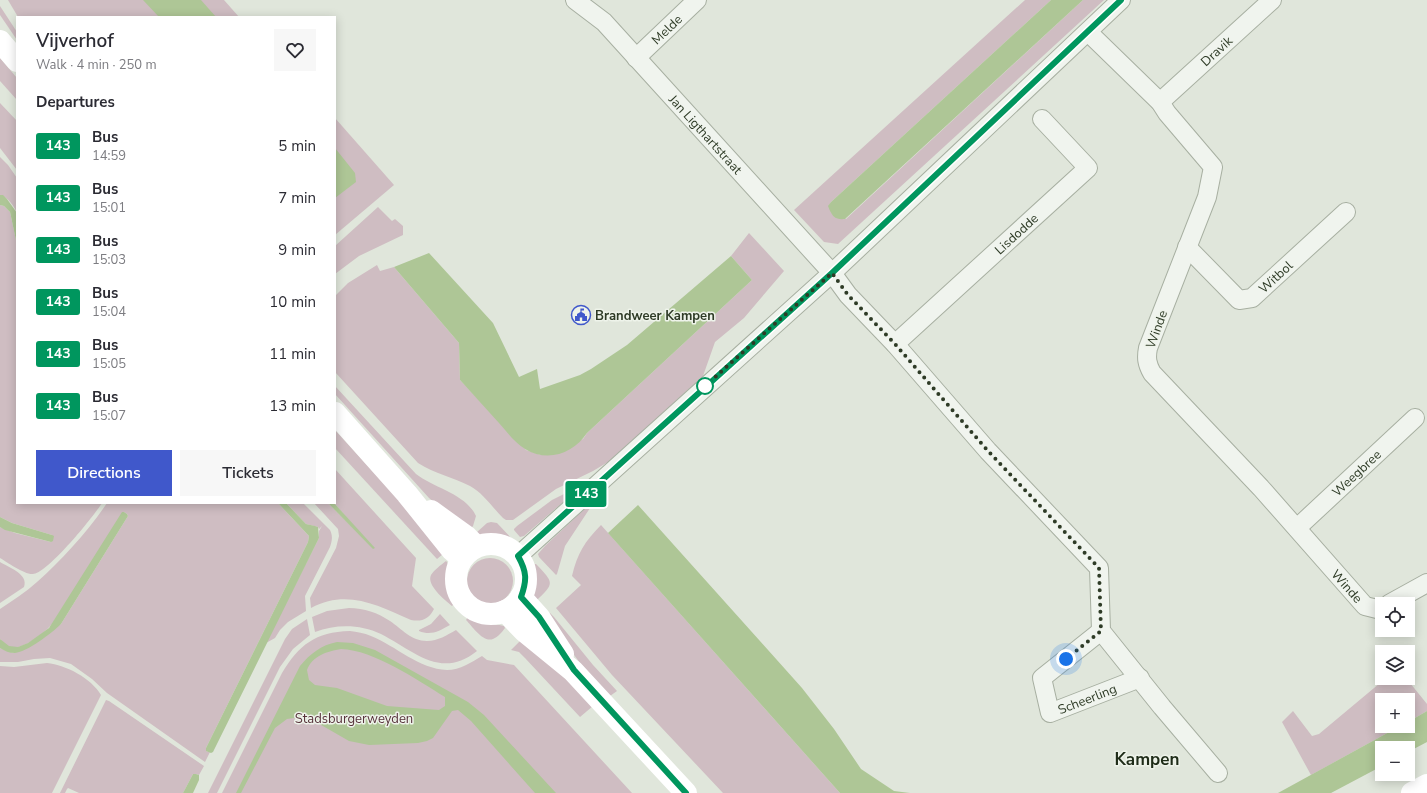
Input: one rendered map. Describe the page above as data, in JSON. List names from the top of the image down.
{
  "streets": {
    "street": [
      "Melde",
      "Dravik",
      "Jan Ligthartstraat",
      "Lisdodde",
      "Witbol",
      "Winde",
      "Weegbree",
      "Scheerling"
    ]
  },
  "crossings": [
    ["Melde", "Jan Ligthartstraat"],
    ["Dravik", "Winde"],
    ["Witbol", "Winde"],
    ["Winde", "Weegbree"]
  ],
  "districts": ["Kampen"],
  "parks": ["Stadsburgerweyden"],
  "places": {
    "public building": ["Brandweer Kampen"]
  },
  "lines": ["bus line 143"],
  "page": {
    "on_map": "143",
    "heading": [
      ["Vijverhof", "Walk · 4 min · 250 m"],
      "Departures"
    ],
    "list": [
      {
        "mark": "143",
        "name": "Bus",
        "note": "14:59",
        "value": "5 min"
      },
      {
        "mark": "143",
        "name": "Bus",
        "note": "15:01",
        "value": "7 min"
      },
      {
        "mark": "143",
        "name": "Bus",
        "note": "15:03",
        "value": "9 min"
      },
      {
        "mark": "143",
        "name": "Bus",
        "note": "15:04",
        "value": "10 min"
      },
      {
        "mark": "143",
        "name": "Bus",
        "note": "15:05",
        "value": "11 min"
      },
      {
        "mark": "143",
        "name": "Bus",
        "note": "15:07",
        "value": "13 min"
      }
    ],
    "buttons": ["Directions", "Tickets"],
    "map_buttons": ["+", "−"]
  }
}
